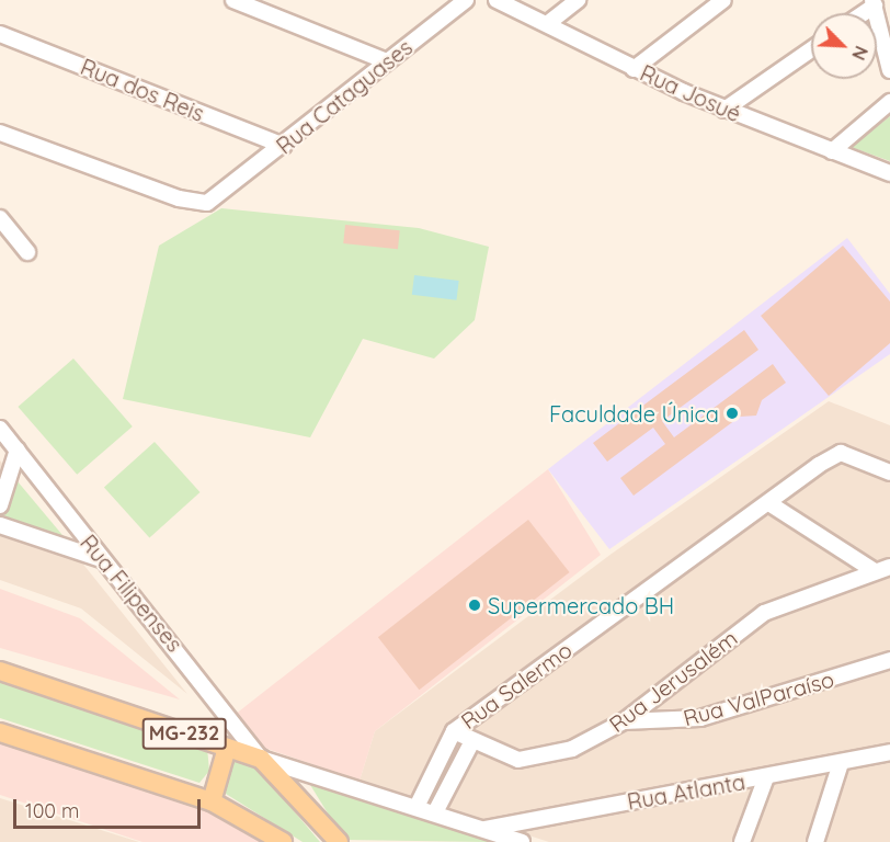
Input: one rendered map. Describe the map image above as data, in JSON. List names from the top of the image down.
{
  "streets": {
    "main road": ["MG-232"],
    "street": [
      "Rua dos Reis",
      "Rua Josué",
      "Rua Cataguases",
      "Rua Filipenses",
      "Rua Jerusalém",
      "Rua Salermo",
      "Rua ValParaíso",
      "Rua Atlanta"
    ]
  },
  "crossings": [
    ["Rua dos Reis", "Rua Cataguases"],
    ["Rua Filipenses", "MG-232"],
    ["Rua Jerusalém", "Rua Salermo"],
    ["Rua Jerusalém", "Rua ValParaíso"]
  ],
  "places": ["Faculdade Única", "Supermercado BH"],
  "scale_bar": "100 m",
  "north": "bottom right"
}
